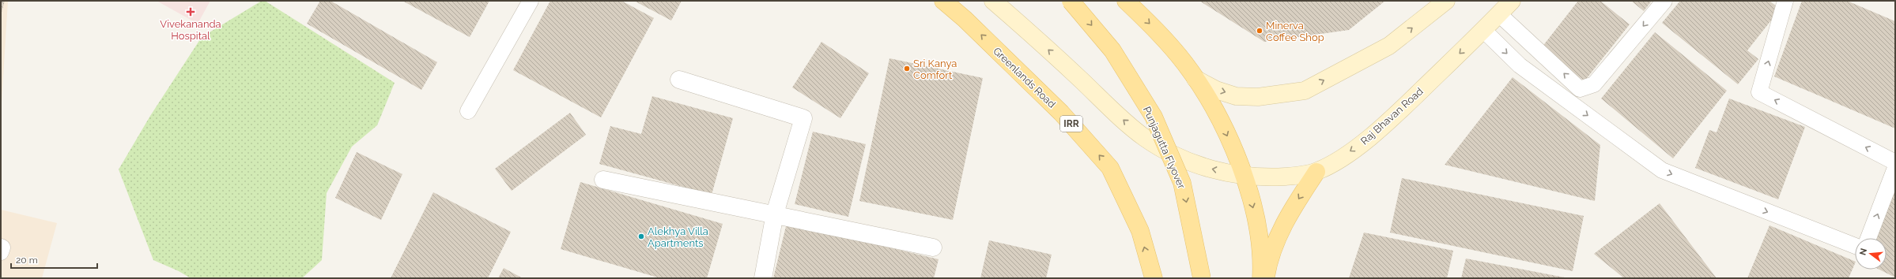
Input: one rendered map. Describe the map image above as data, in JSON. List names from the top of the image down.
{
  "streets": {
    "main road": [
      "Greenlands Road",
      "Raj Bhavan Road",
      "IRR",
      "Punjagutta Flyover"
    ]
  },
  "one_way": ["Raj Bhavan Road"],
  "places": {
    "health": ["Vivekananda Hospital"],
    "other": ["Minerva Coffee Shop", "Sri Kanya Comfort", "Alekhya Villa Apartments"]
  },
  "scale_bar": "20 m",
  "north": "left"
}
